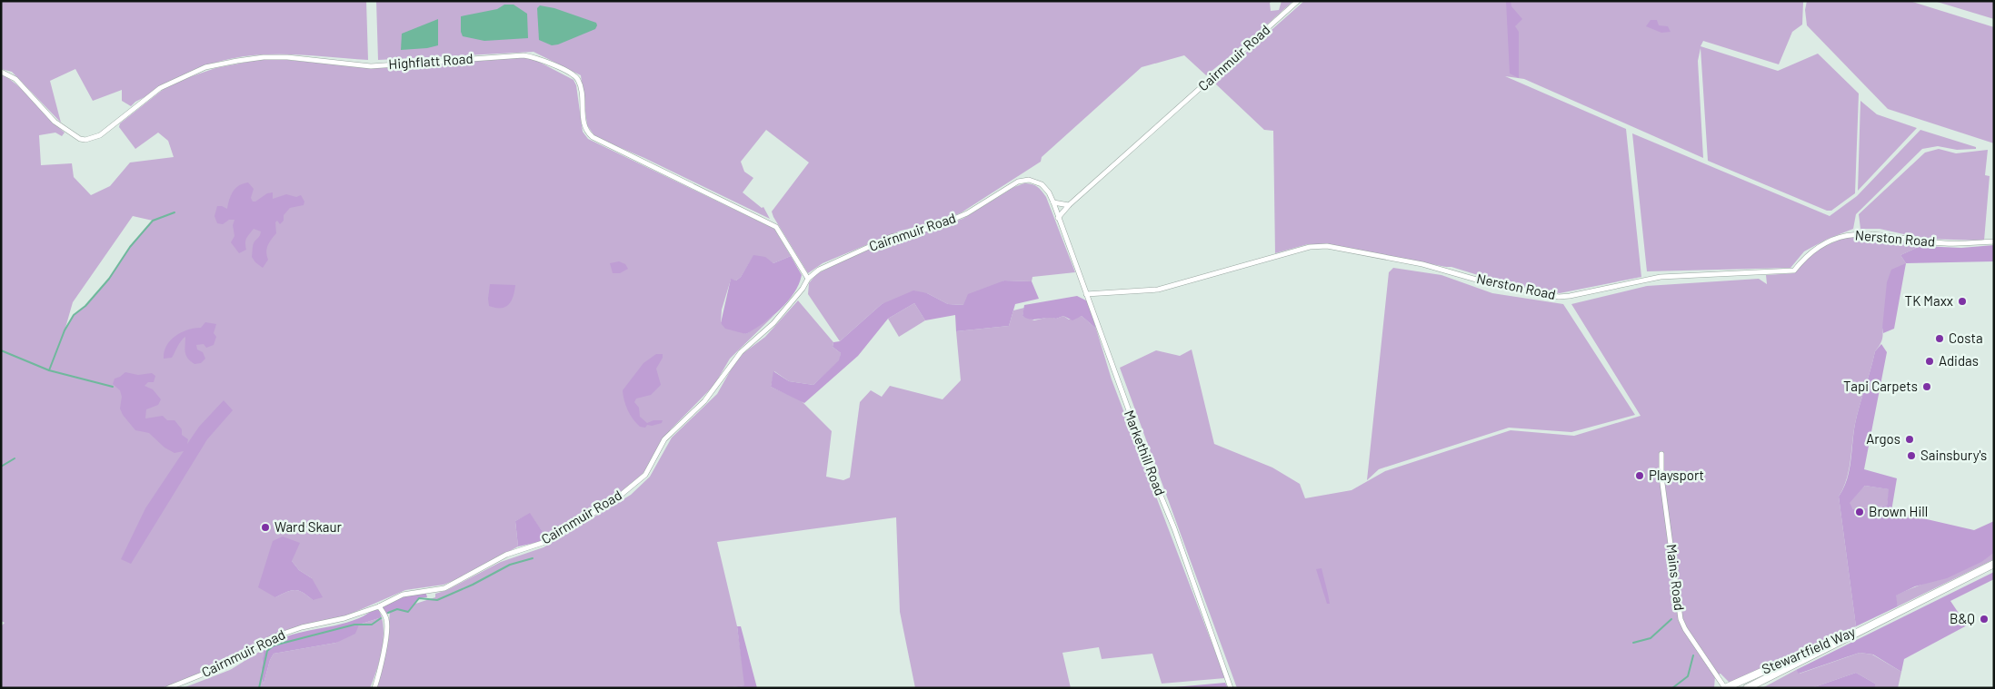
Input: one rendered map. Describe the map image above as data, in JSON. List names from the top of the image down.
{
  "streets": {
    "street": [
      "Cairnmuir Road",
      "Highflatt Road",
      "Nerston Road",
      "Markethill Road",
      "Mains Road",
      "Stewartfield Way"
    ]
  },
  "crossings": [
    ["Cairnmuir Road", "Highflatt Road"],
    ["Cairnmuir Road", "Markethill Road"],
    ["Nerston Road", "Markethill Road"],
    ["Mains Road", "Stewartfield Way"]
  ],
  "places": [
    "TK Maxx",
    "Costa",
    "Adidas",
    "Tapi Carpets",
    "Argos",
    "Sainsbury's",
    "Playsport",
    "Brown Hill",
    "Ward Skaur",
    "B&Q"
  ]
}
